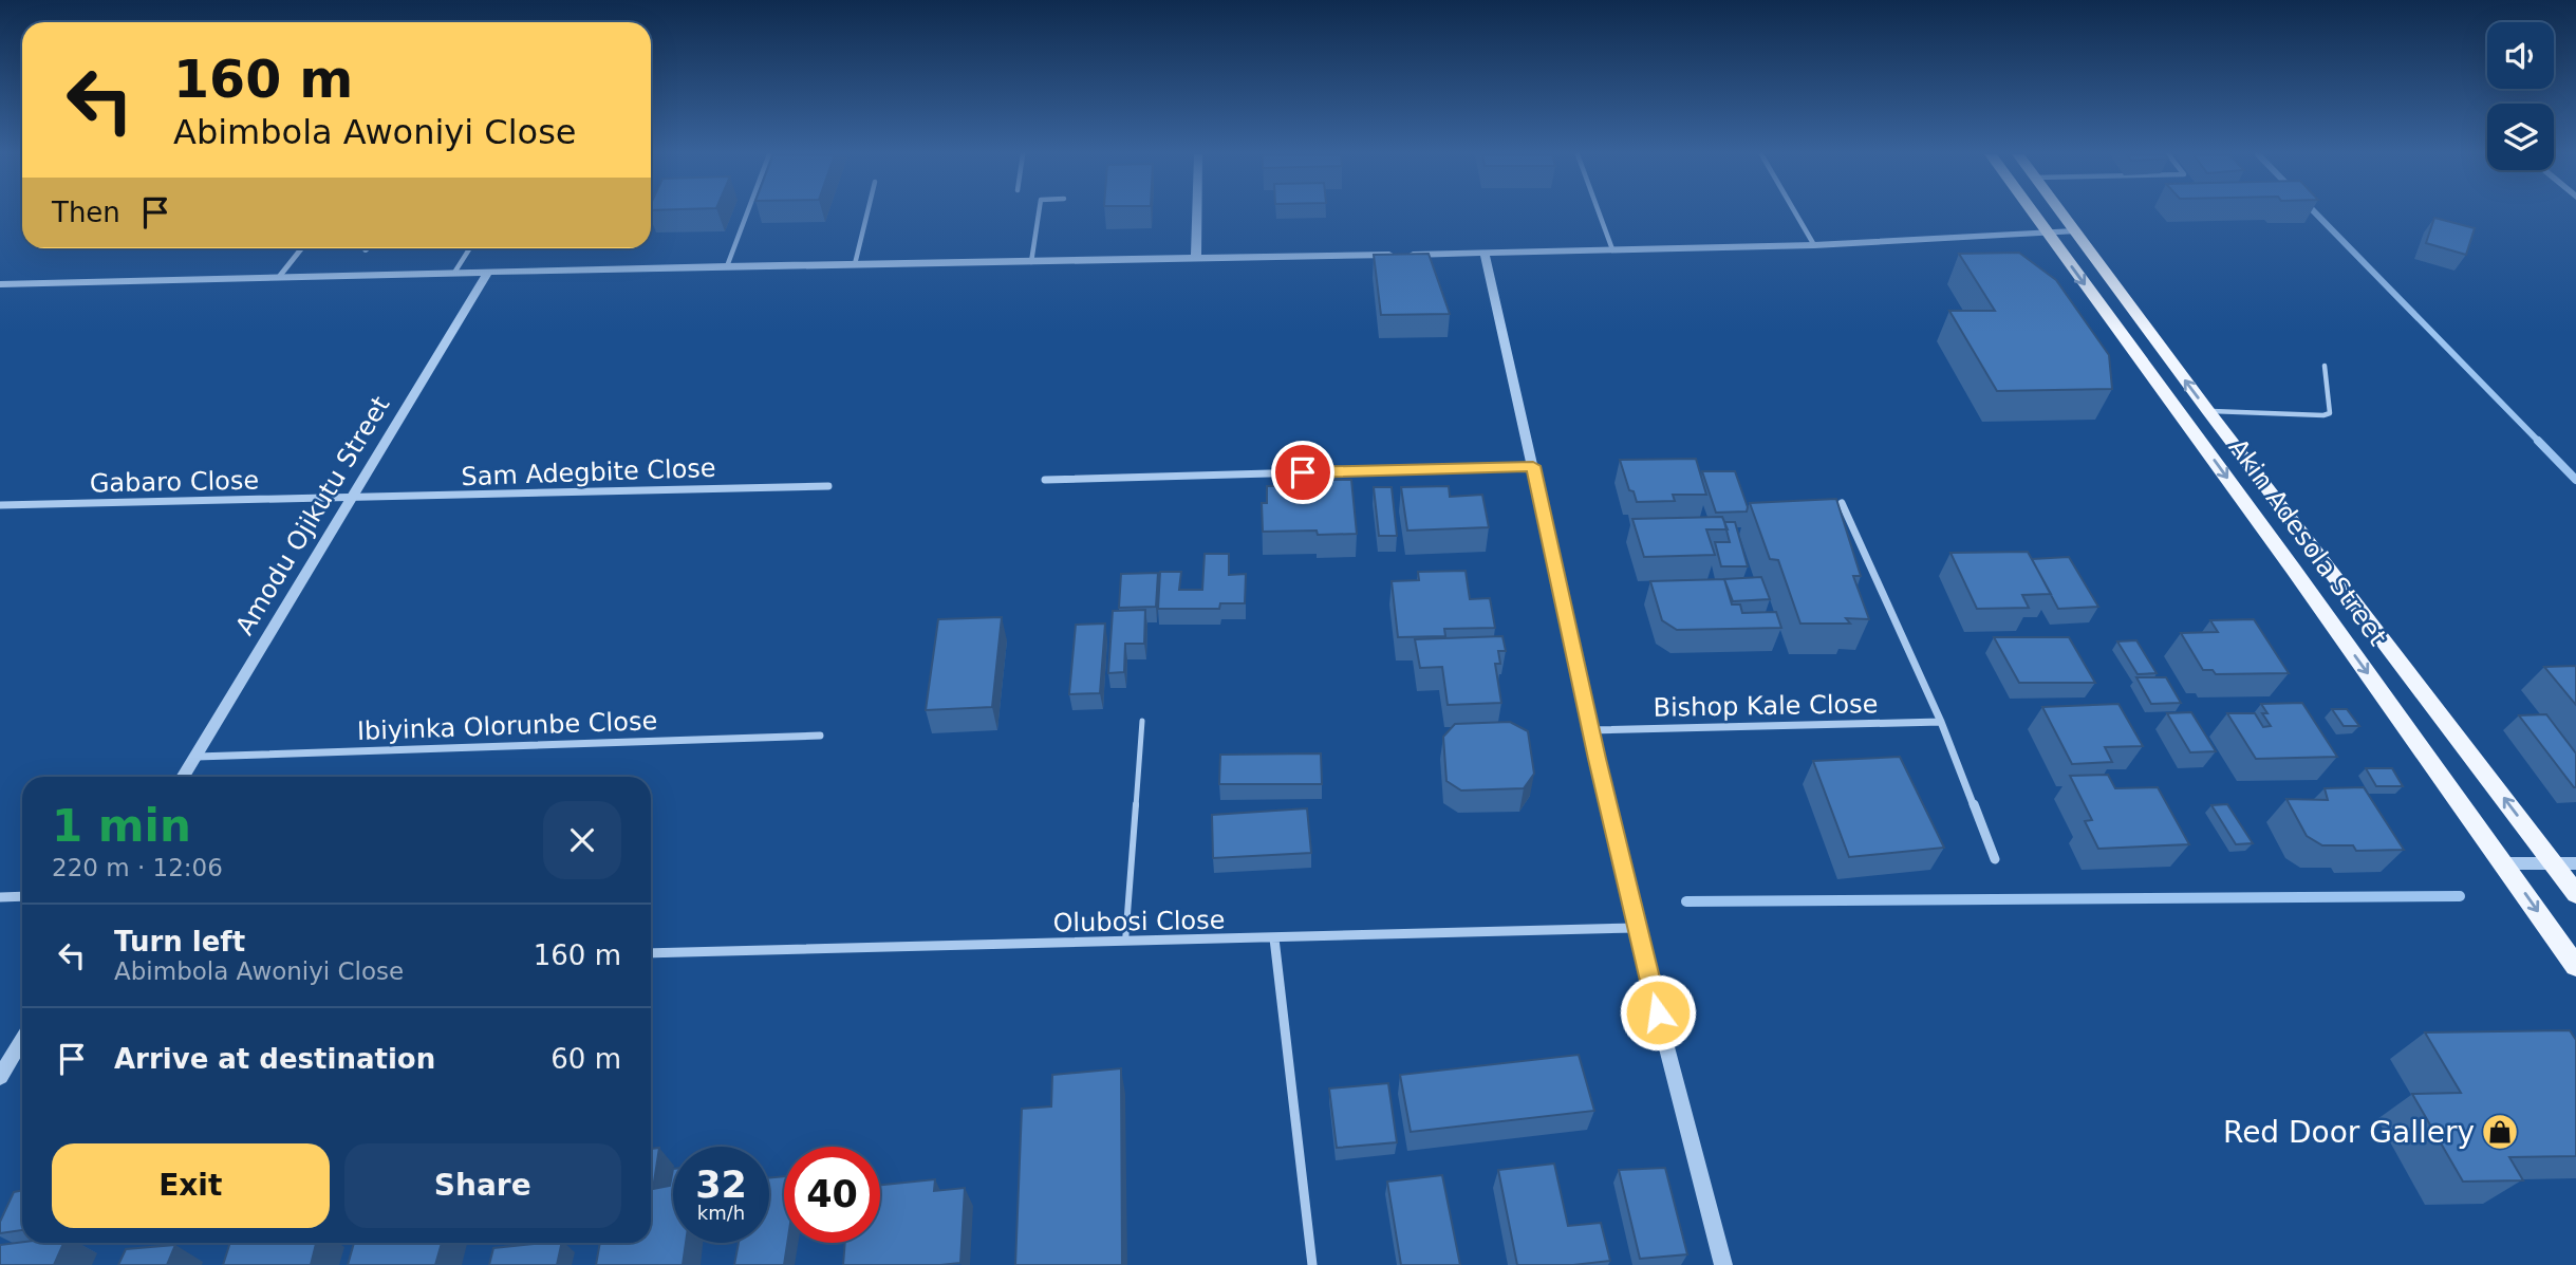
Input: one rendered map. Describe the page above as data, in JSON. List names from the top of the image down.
{
  "streets": {
    "main road": ["Akin Adesola Street"],
    "street": [
      "Sam Adegbite Close",
      "Gabaro Close",
      "Amodu Ojikutu Street",
      "Bishop Kale Close",
      "Ibiyinka Olorunbe Close",
      "Olubosi Close"
    ]
  },
  "crossings": [
    ["Sam Adegbite Close", "Gabaro Close"],
    ["Sam Adegbite Close", "Amodu Ojikutu Street"],
    ["Gabaro Close", "Amodu Ojikutu Street"],
    ["Amodu Ojikutu Street", "Ibiyinka Olorunbe Close"]
  ],
  "places": {
    "shop": ["Red Door Gallery"]
  },
  "page": {
    "turn": ["160 m", "Abimbola Awoniyi Close"],
    "then": "Then",
    "heading": ["1 min", "220 m · 12:06"],
    "list": [
      {
        "name": "Turn left",
        "note": "Abimbola Awoniyi Close",
        "value": "160 m"
      },
      {
        "name": "Arrive at destination",
        "value": "60 m"
      }
    ],
    "buttons": ["Exit", "Share"],
    "speed": "32 km/h",
    "limit": "40"
  }
}
